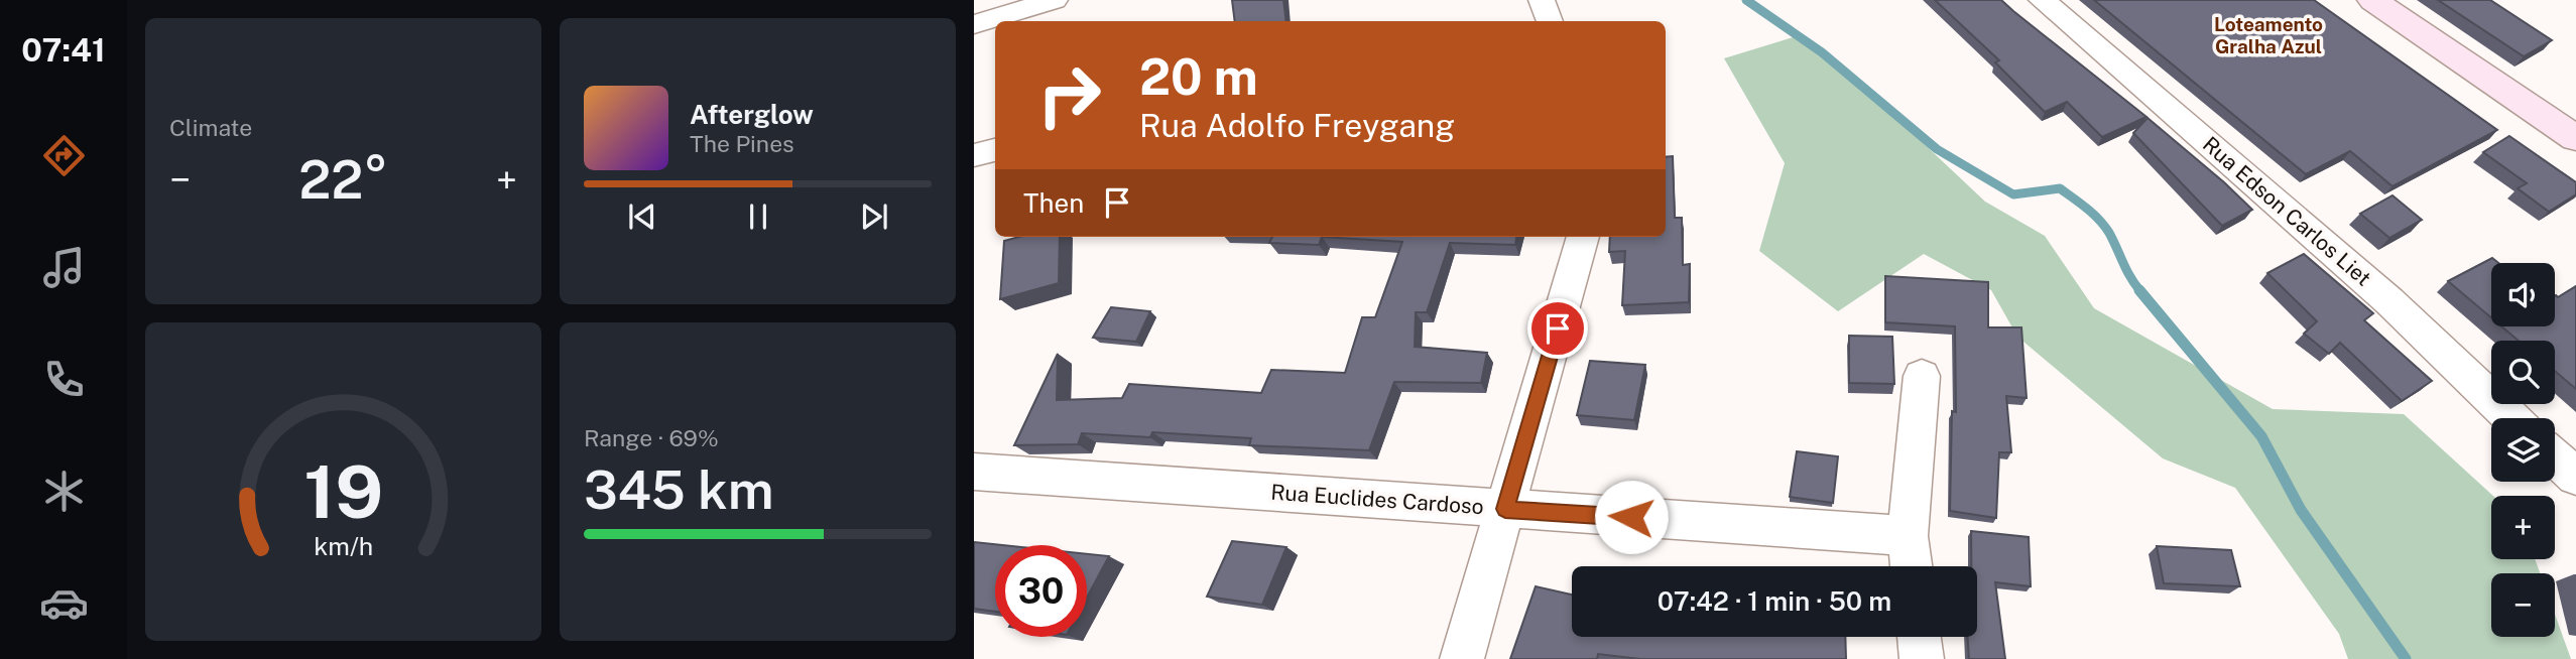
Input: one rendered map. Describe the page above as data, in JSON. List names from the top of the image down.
{
  "streets": {
    "street": ["Rua Edson Carlos Liet", "Rua Euclides Cardoso"]
  },
  "districts": ["Loteamento Gralha Azul"],
  "page": {
    "tabs": "07:41",
    "tile": [
      "Climate",
      ["Range · 69%", "345 km"]
    ],
    "turn": ["20 m", "Rua Adolfo Freygang"],
    "song": ["Afterglow", "The Pines"],
    "heat": ["−", "22°", "+"],
    "then": "Then",
    "map_buttons": ["+", "−"],
    "limit": "30",
    "trip": "07:42 · 1 min · 50 m",
    "gauge": ["19", "km/h"]
  }
}
